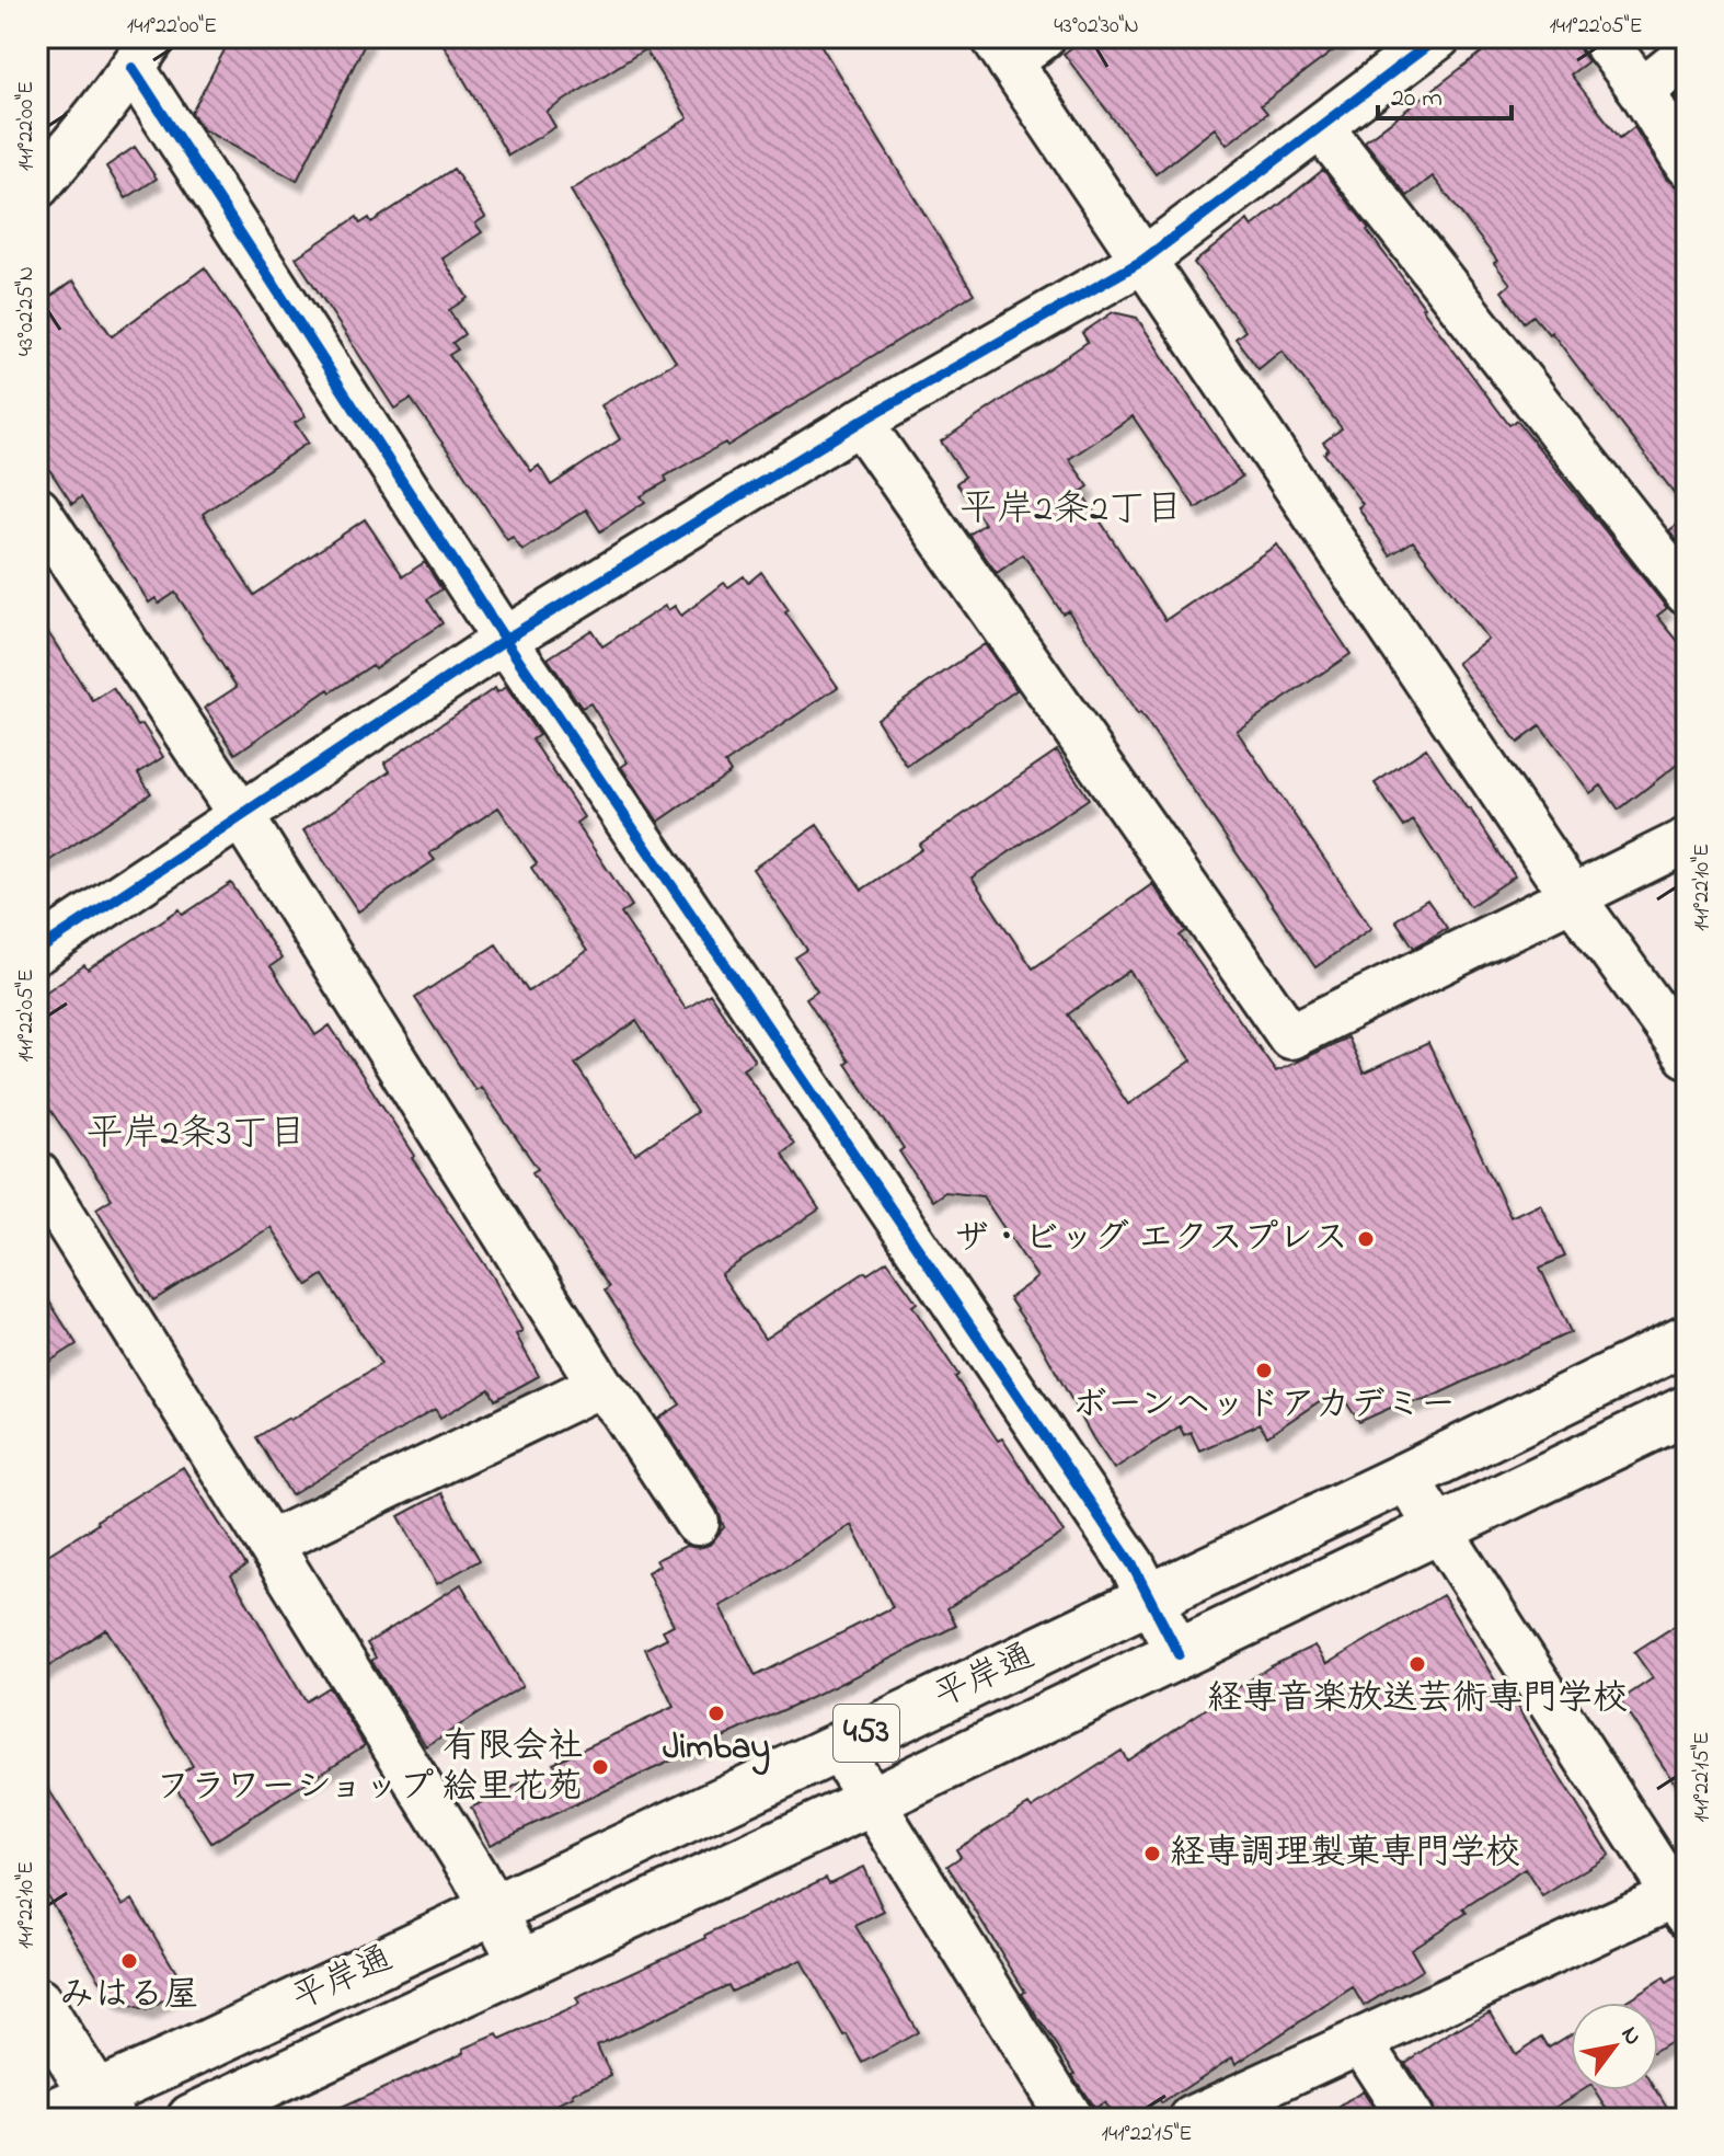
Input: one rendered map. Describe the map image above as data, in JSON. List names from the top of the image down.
{
  "streets": {
    "main road": ["平岸通", "453"]
  },
  "districts": ["平岸2条2丁目", "平岸2条3丁目"],
  "places": [
    "ザ・ビッグ エクスプレス",
    "ボーンヘッドアカデミー",
    "経専音楽放送芸術専門学校",
    "Jimbay",
    "有限会社 フラワーショップ 絵里花苑",
    "経専調理製菓専門学校",
    "みはる屋"
  ],
  "scale_bar": "20 m",
  "north": "top right",
  "coordinates": [
    "141°22'00\"E",
    "43°02'30\"N",
    "141°22'05\"E",
    "43°02'25\"N",
    "141°22'10\"E",
    "141°22'15\"E"
  ]
}
